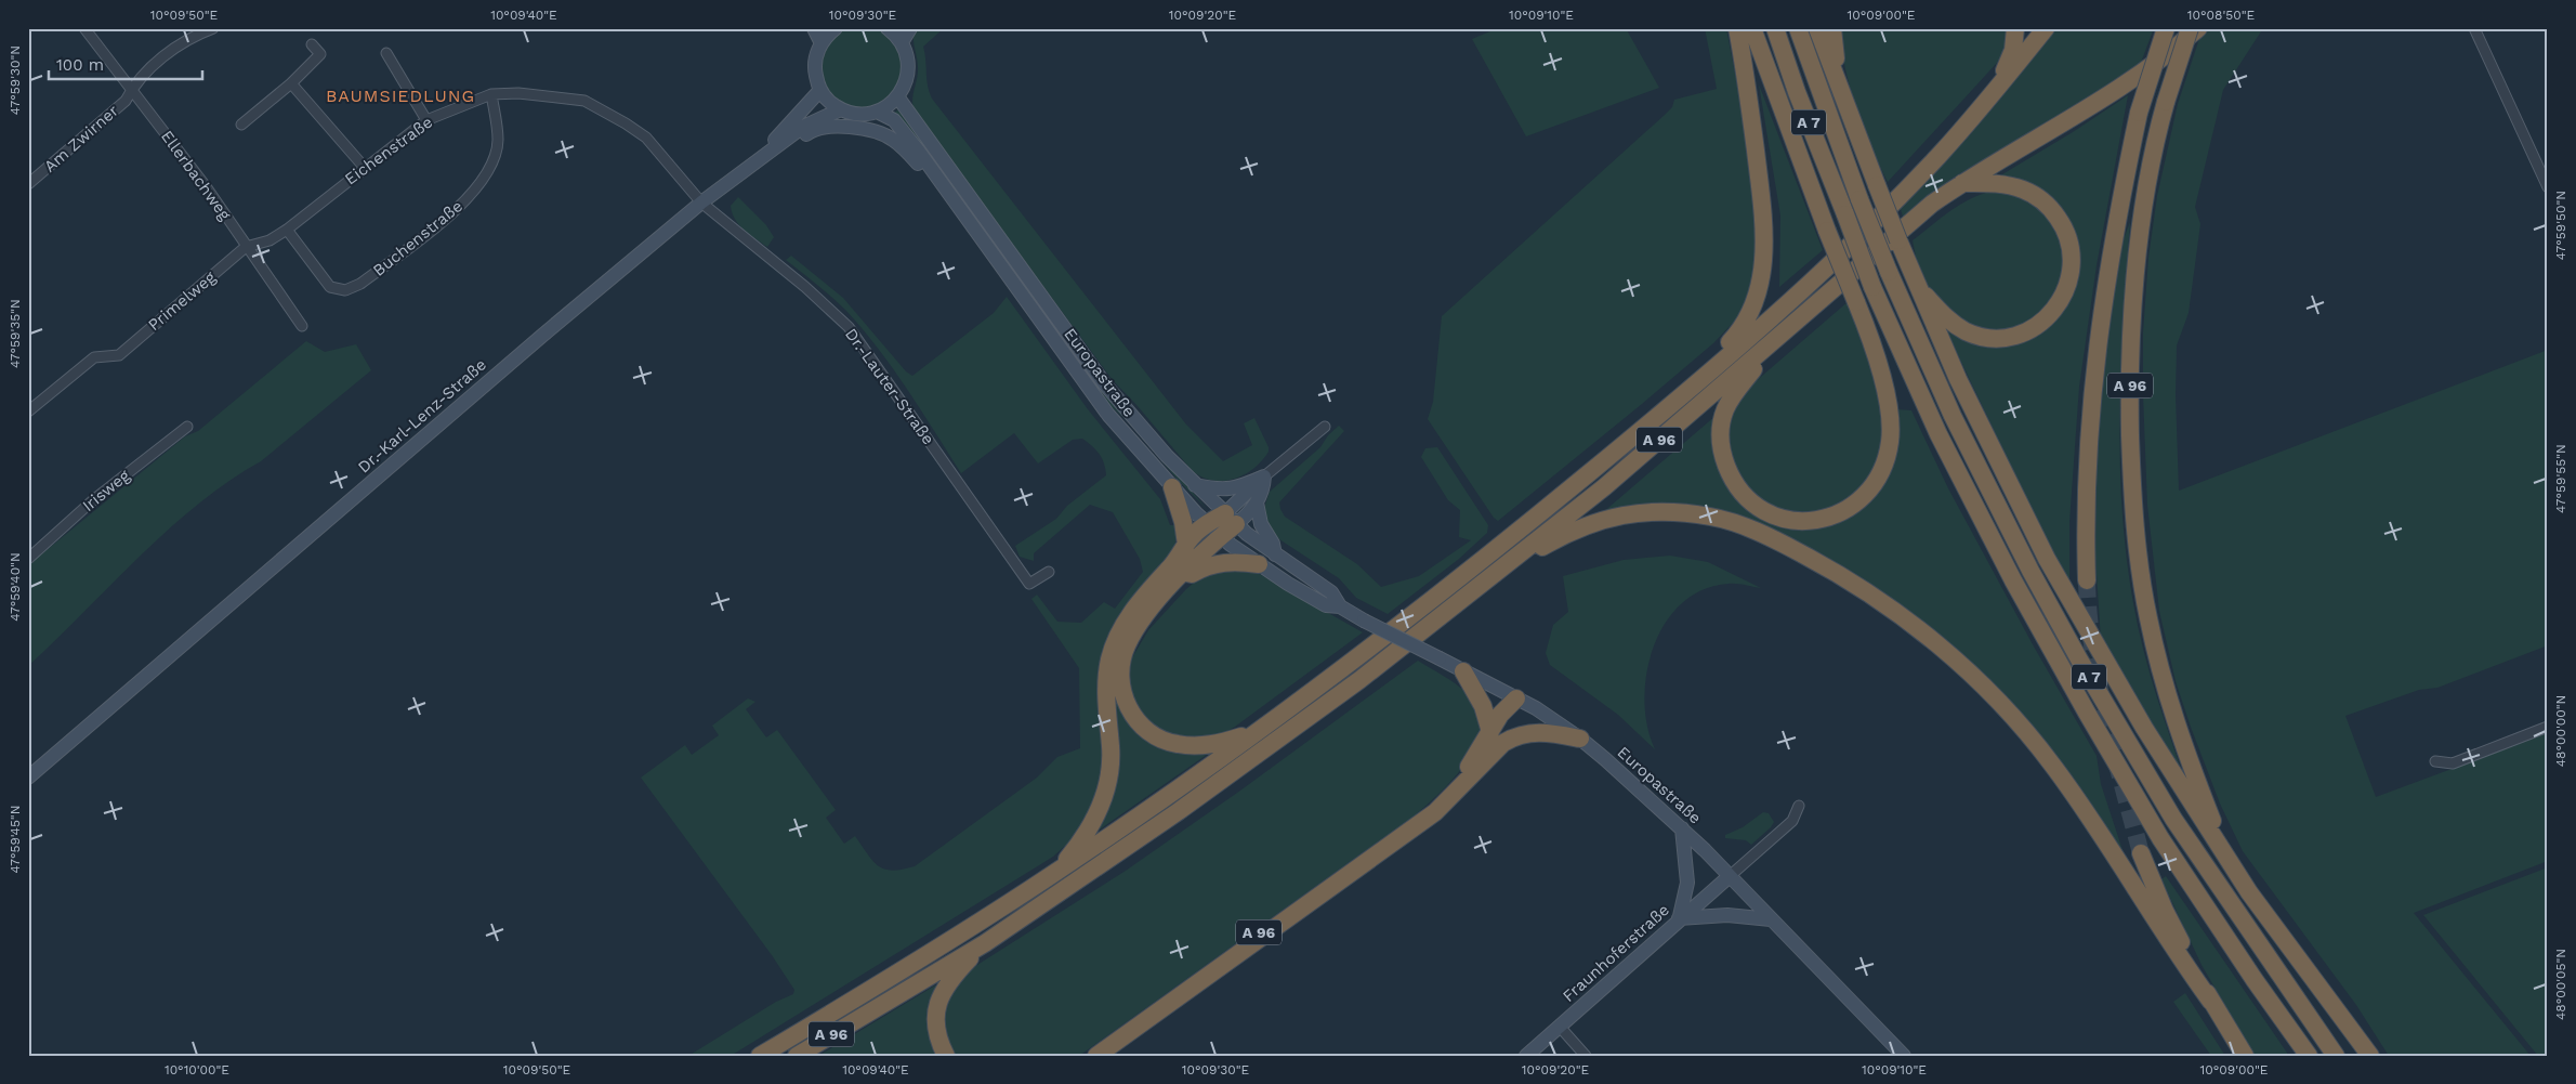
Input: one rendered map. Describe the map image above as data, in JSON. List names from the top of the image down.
{
  "streets": {
    "highway": ["A 7", "A 96"],
    "main road": ["Europastraße", "Dr.-Karl-Lenz-Straße", "Fraunhoferstraße"],
    "street": [
      "Am Zwirner",
      "Eichenstraße",
      "Ellerbachweg",
      "Buchenstraße",
      "Primelweg",
      "Dr.-Lauter-Straße",
      "Irisweg"
    ]
  },
  "crossings": [
    ["Am Zwirner", "Ellerbachweg"],
    ["Eichenstraße", "Ellerbachweg"],
    ["Eichenstraße", "Buchenstraße"],
    ["Eichenstraße", "Primelweg"],
    ["Eichenstraße", "Dr.-Lauter-Straße"],
    ["Eichenstraße", "Dr.-Karl-Lenz-Straße"],
    ["Ellerbachweg", "Primelweg"],
    ["Europastraße", "A 96"],
    ["Europastraße", "Fraunhoferstraße"],
    ["Dr.-Lauter-Straße", "Dr.-Karl-Lenz-Straße"]
  ],
  "districts": ["BAUMSIEDLUNG"],
  "scale_bar": "100 m",
  "coordinates": [
    "10°09'50\"E",
    "10°09'40\"E",
    "10°09'30\"E",
    "10°09'20\"E",
    "10°09'10\"E",
    "10°09'00\"E",
    "10°08'50\"E",
    "47°59'30\"N",
    "47°59'50\"N",
    "47°59'35\"N",
    "47°59'55\"N",
    "47°59'40\"N",
    "48°00'00\"N",
    "47°59'45\"N",
    "48°00'05\"N",
    "10°10'00\"E"
  ]
}
